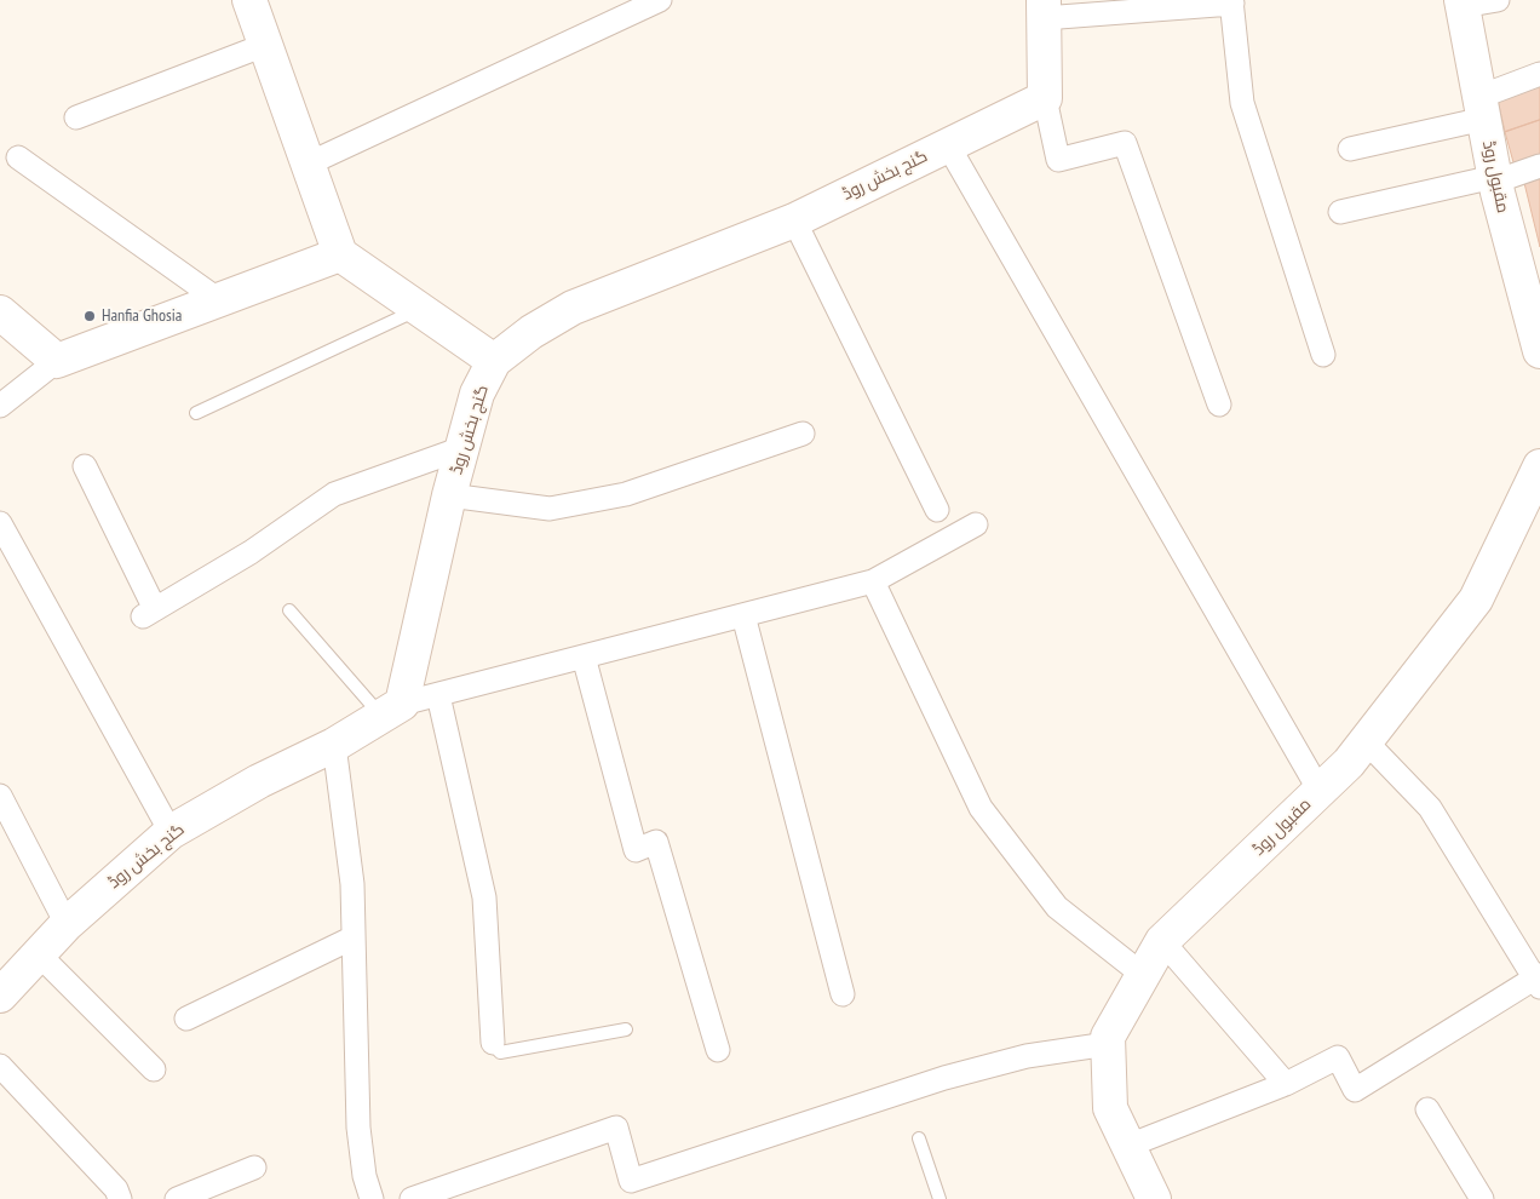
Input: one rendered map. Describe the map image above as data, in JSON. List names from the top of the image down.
{
  "streets": {
    "street": ["گنج بخش روڈ", "مقبول روڈ"]
  },
  "places": ["Hanfia Ghosia"]
}
